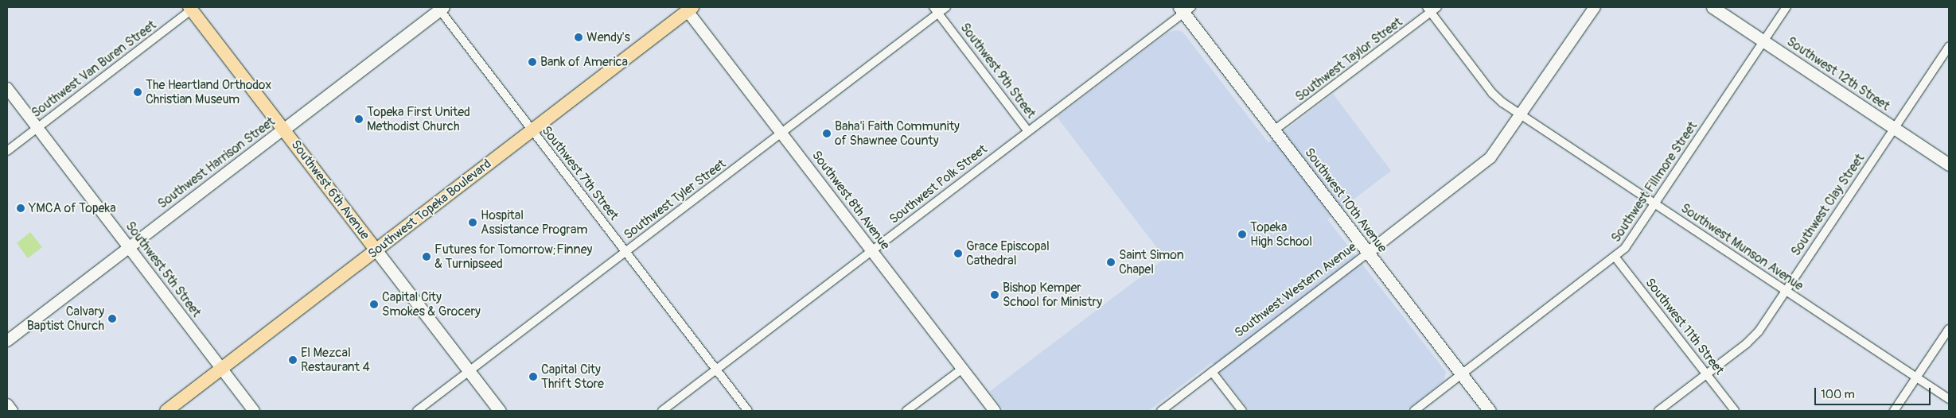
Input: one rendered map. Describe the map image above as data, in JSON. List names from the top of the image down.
{
  "streets": {
    "main road": [
      "Southwest 12th Street",
      "Southwest Harrison Street",
      "Southwest 6th Avenue",
      "Southwest 10th Avenue",
      "Southwest Topeka Boulevard"
    ],
    "street": [
      "Southwest Taylor Street",
      "Southwest Van Buren Street",
      "Southwest 9th Street",
      "Southwest 7th Street",
      "Southwest Fillmore Street",
      "Southwest Polk Street",
      "Southwest Tyler Street",
      "Southwest 8th Avenue",
      "Southwest Clay Street",
      "Southwest Munson Avenue",
      "Southwest 5th Street",
      "Southwest Western Avenue",
      "Southwest 11th Street"
    ]
  },
  "crossings": [
    ["Southwest Taylor Street", "Southwest 10th Avenue"],
    ["Southwest Van Buren Street", "Southwest 6th Avenue"],
    ["Southwest Van Buren Street", "Southwest 5th Street"],
    ["Southwest 9th Street", "Southwest Polk Street"],
    ["Southwest 9th Street", "Southwest Tyler Street"],
    ["Southwest 12th Street", "Southwest Fillmore Street"],
    ["Southwest 12th Street", "Southwest Clay Street"],
    ["Southwest Harrison Street", "Southwest 7th Street"],
    ["Southwest Harrison Street", "Southwest 6th Avenue"],
    ["Southwest Harrison Street", "Southwest 5th Street"],
    ["Southwest 7th Street", "Southwest Polk Street"],
    ["Southwest 7th Street", "Southwest Tyler Street"],
    ["Southwest 7th Street", "Southwest Topeka Boulevard"],
    ["Southwest Fillmore Street", "Southwest 10th Avenue"],
    ["Southwest Fillmore Street", "Southwest Munson Avenue"],
    ["Southwest Fillmore Street", "Southwest 11th Street"],
    ["Southwest Polk Street", "Southwest 8th Avenue"],
    ["Southwest Polk Street", "Southwest 10th Avenue"],
    ["Southwest 6th Avenue", "Southwest Tyler Street"],
    ["Southwest 6th Avenue", "Southwest Topeka Boulevard"],
    ["Southwest Tyler Street", "Southwest 8th Avenue"],
    ["Southwest 8th Avenue", "Southwest Topeka Boulevard"],
    ["Southwest 10th Avenue", "Southwest Western Avenue"],
    ["Southwest Clay Street", "Southwest Munson Avenue"],
    ["Southwest Clay Street", "Southwest 11th Street"],
    ["Southwest Topeka Boulevard", "Southwest 5th Street"],
    ["Southwest Munson Avenue", "Southwest Western Avenue"]
  ],
  "places": [
    "Wendy's",
    "Bank of America",
    "The Heartland Orthodox Christian Museum",
    "Topeka First United Methodist Church",
    "Baha'i Faith Community of Shawnee County",
    "YMCA of Topeka",
    "Hospital Assistance Program",
    "Topeka High School",
    "Grace Episcopal Cathedral",
    "Futures for Tomorrow;Finney & Turnipseed",
    "Saint Simon Chapel",
    "Bishop Kemper School for Ministry",
    "Capital City Smokes & Grocery",
    "Calvary Baptist Church",
    "El Mezcal Restaurant 4",
    "Capital City Thrift Store"
  ],
  "scale_bar": "100 m"
}
